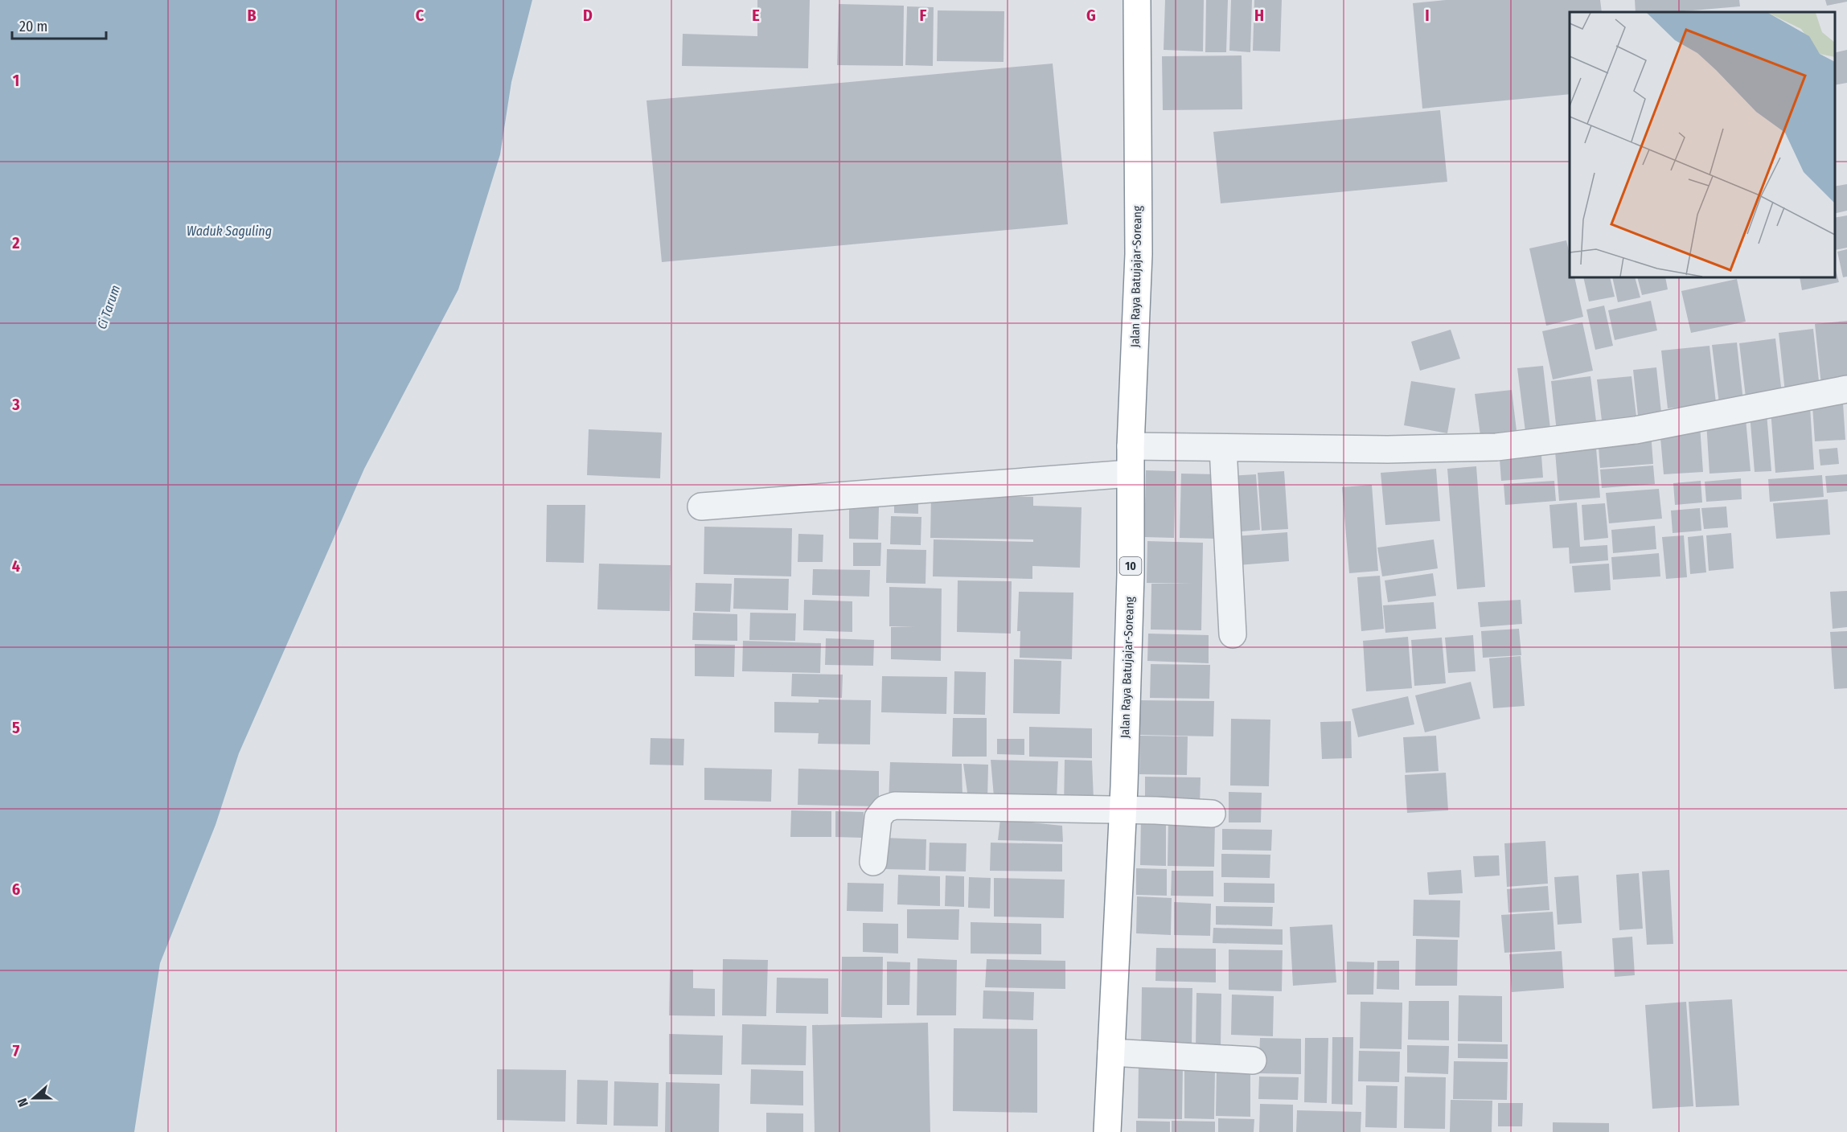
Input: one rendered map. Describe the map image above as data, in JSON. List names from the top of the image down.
{
  "streets": {
    "highway": ["Jalan Raya Batujajar-Soreang", "10"]
  },
  "water": ["Waduk Saguling", "Ci Tarum"],
  "scale_bar": "20 m",
  "north": "left",
  "grid": {
    "columns": [
      "B",
      "C",
      "D",
      "E",
      "F",
      "G",
      "H",
      "I"
    ],
    "rows": [
      "1",
      "2",
      "3",
      "4",
      "5",
      "6",
      "7"
    ]
  }
}
